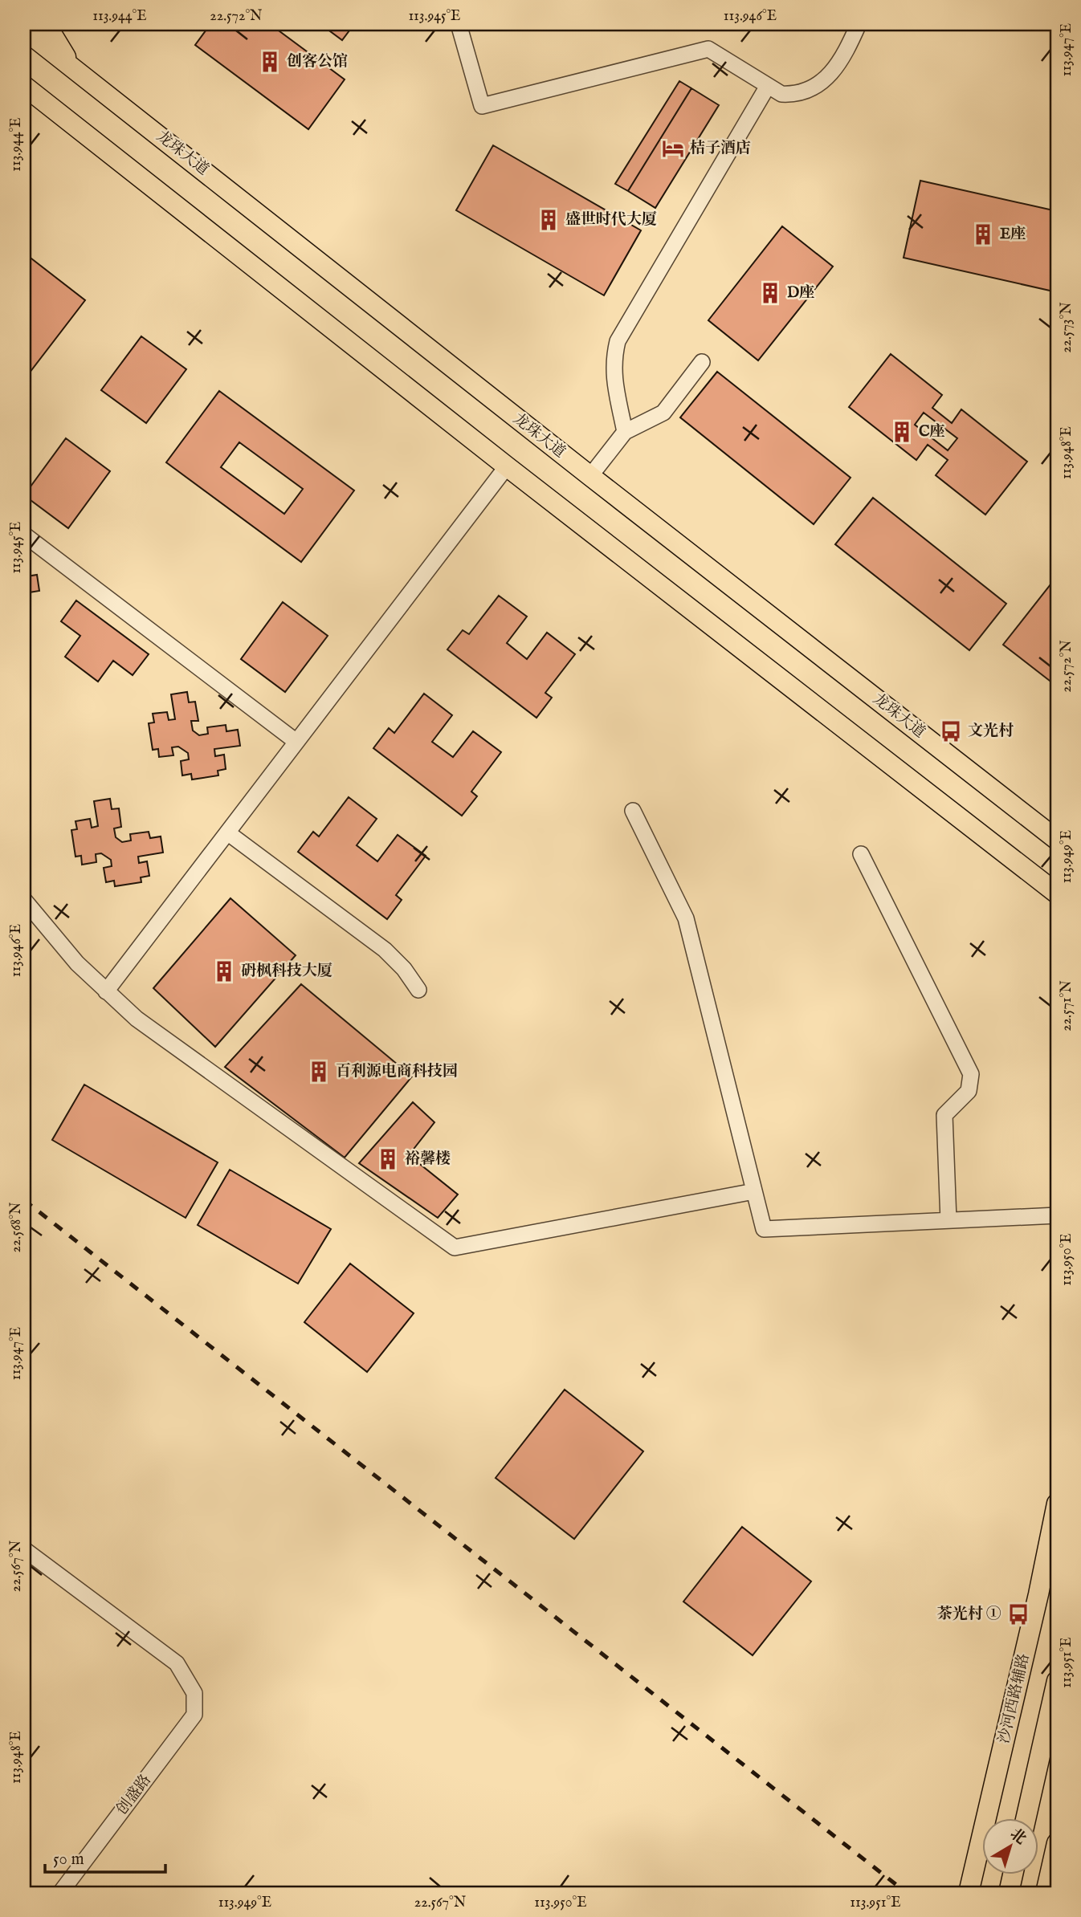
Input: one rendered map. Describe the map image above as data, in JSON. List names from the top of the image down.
{
  "streets": {
    "main road": ["龙珠大道", "沙河西路辅路"],
    "street": ["创盛路"]
  },
  "places": {
    "building": [
      "创客公馆",
      "盛世时代大厦",
      "E座",
      "D座",
      "C座",
      "砃枫科技大厦",
      "百利源电商科技园",
      "裕馨楼"
    ],
    "hotel": ["桔子酒店"],
    "bus stop": ["文光村", "茶光村 ①"]
  },
  "scale_bar": "50 m",
  "north": "top right",
  "coordinates": [
    "113.944°E",
    "22.572°N",
    "113.945°E",
    "113.946°E",
    "113.947°E",
    "22.573°N",
    "113.948°E",
    "113.949°E",
    "22.571°N",
    "22.568°N",
    "113.950°E",
    "22.567°N",
    "113.951°E"
  ]
}
